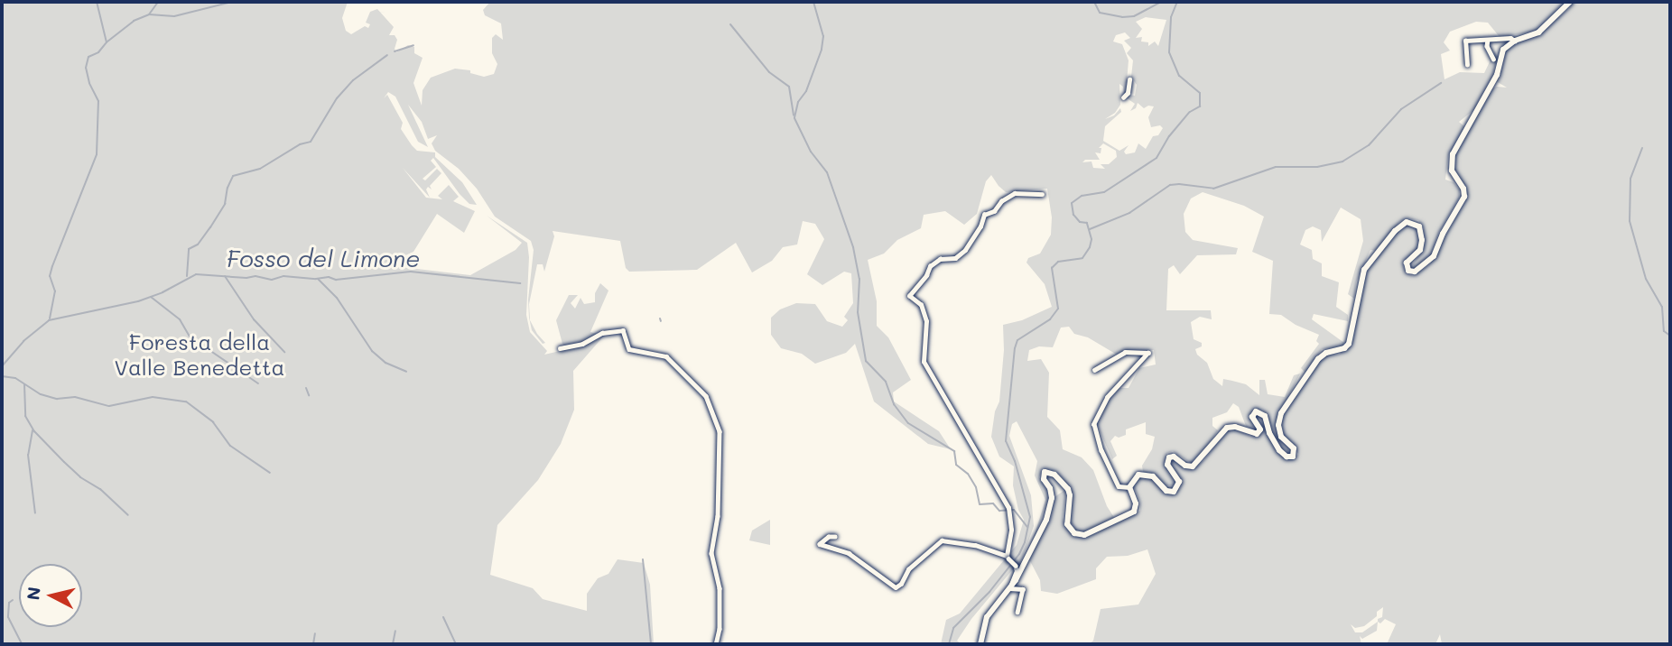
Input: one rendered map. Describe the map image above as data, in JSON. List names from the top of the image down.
{
  "water": ["Fosso del Limone"],
  "parks": ["Foresta della Valle Benedetta"],
  "north": "left"
}
